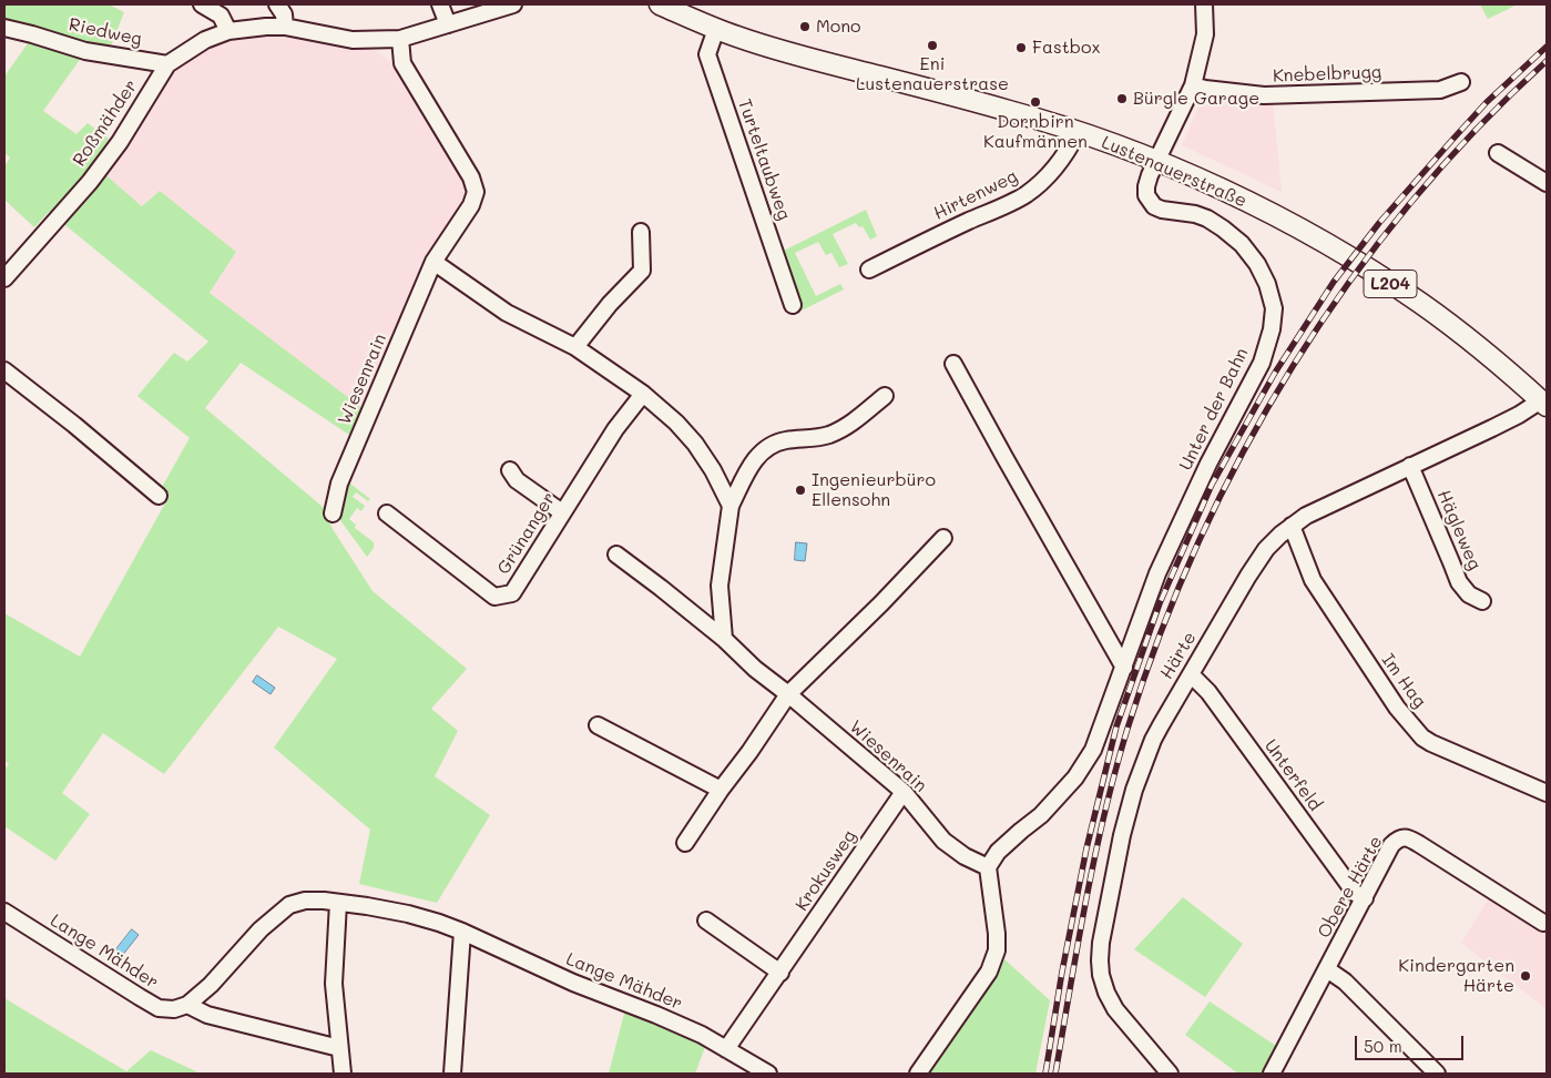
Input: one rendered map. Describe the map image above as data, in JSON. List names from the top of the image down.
{
  "streets": {
    "main road": ["Lustenauerstraße", "L204"],
    "street": [
      "Riedweg",
      "Knebelbrugg",
      "Roßmähder",
      "Turteltaubweg",
      "Hirtenweg",
      "Wiesenrain",
      "Unter der Bahn",
      "Hägleweg",
      "Grünanger",
      "Härte",
      "Im Hag",
      "Unterfeld",
      "Krokusweg",
      "Obere Härte",
      "Lange Mähder"
    ]
  },
  "crossings": [
    ["Riedweg", "Roßmähder"],
    ["Roßmähder", "Wiesenrain"],
    ["Turteltaubweg", "Lustenauerstraße"],
    ["Lustenauerstraße", "Hirtenweg"],
    ["Lustenauerstraße", "Unter der Bahn"],
    ["Lustenauerstraße", "Härte"],
    ["Wiesenrain", "Unter der Bahn"],
    ["Wiesenrain", "Krokusweg"],
    ["Hägleweg", "Härte"],
    ["Härte", "Im Hag"],
    ["Härte", "Unterfeld"],
    ["Unterfeld", "Obere Härte"],
    ["Krokusweg", "Lange Mähder"]
  ],
  "places": [
    "Mono",
    "Eni Lustenauerstrase",
    "Fastbox",
    "Bürgle Garage",
    "Dornbirn Kaufmännen",
    "Ingenieurbüro Ellensohn",
    "Kindergarten Härte"
  ],
  "scale_bar": "50 m"
}
